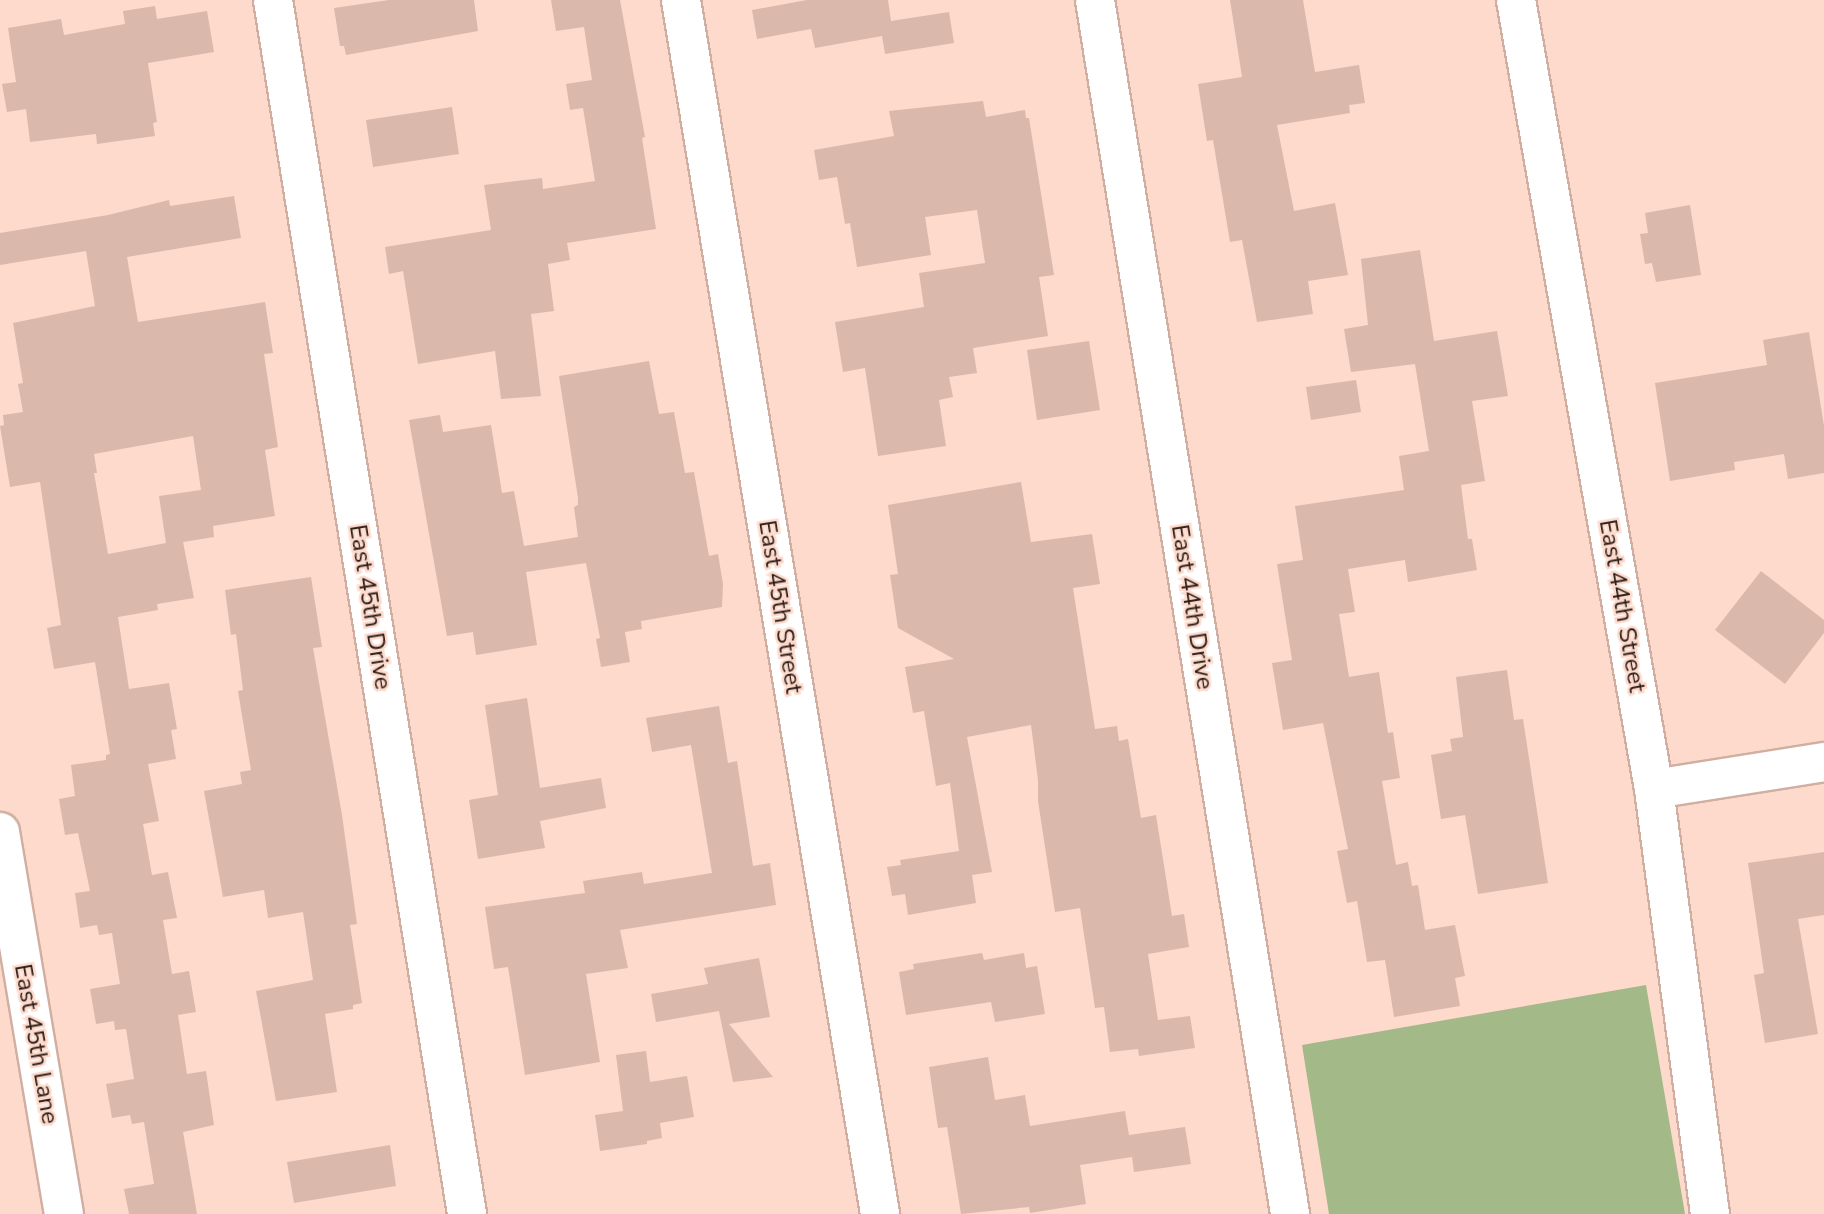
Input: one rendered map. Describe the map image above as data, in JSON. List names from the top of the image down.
{
  "streets": {
    "street": [
      "East 44th Street",
      "East 45th Drive",
      "East 45th Street",
      "East 44th Drive",
      "East 45th Lane"
    ]
  }
}
